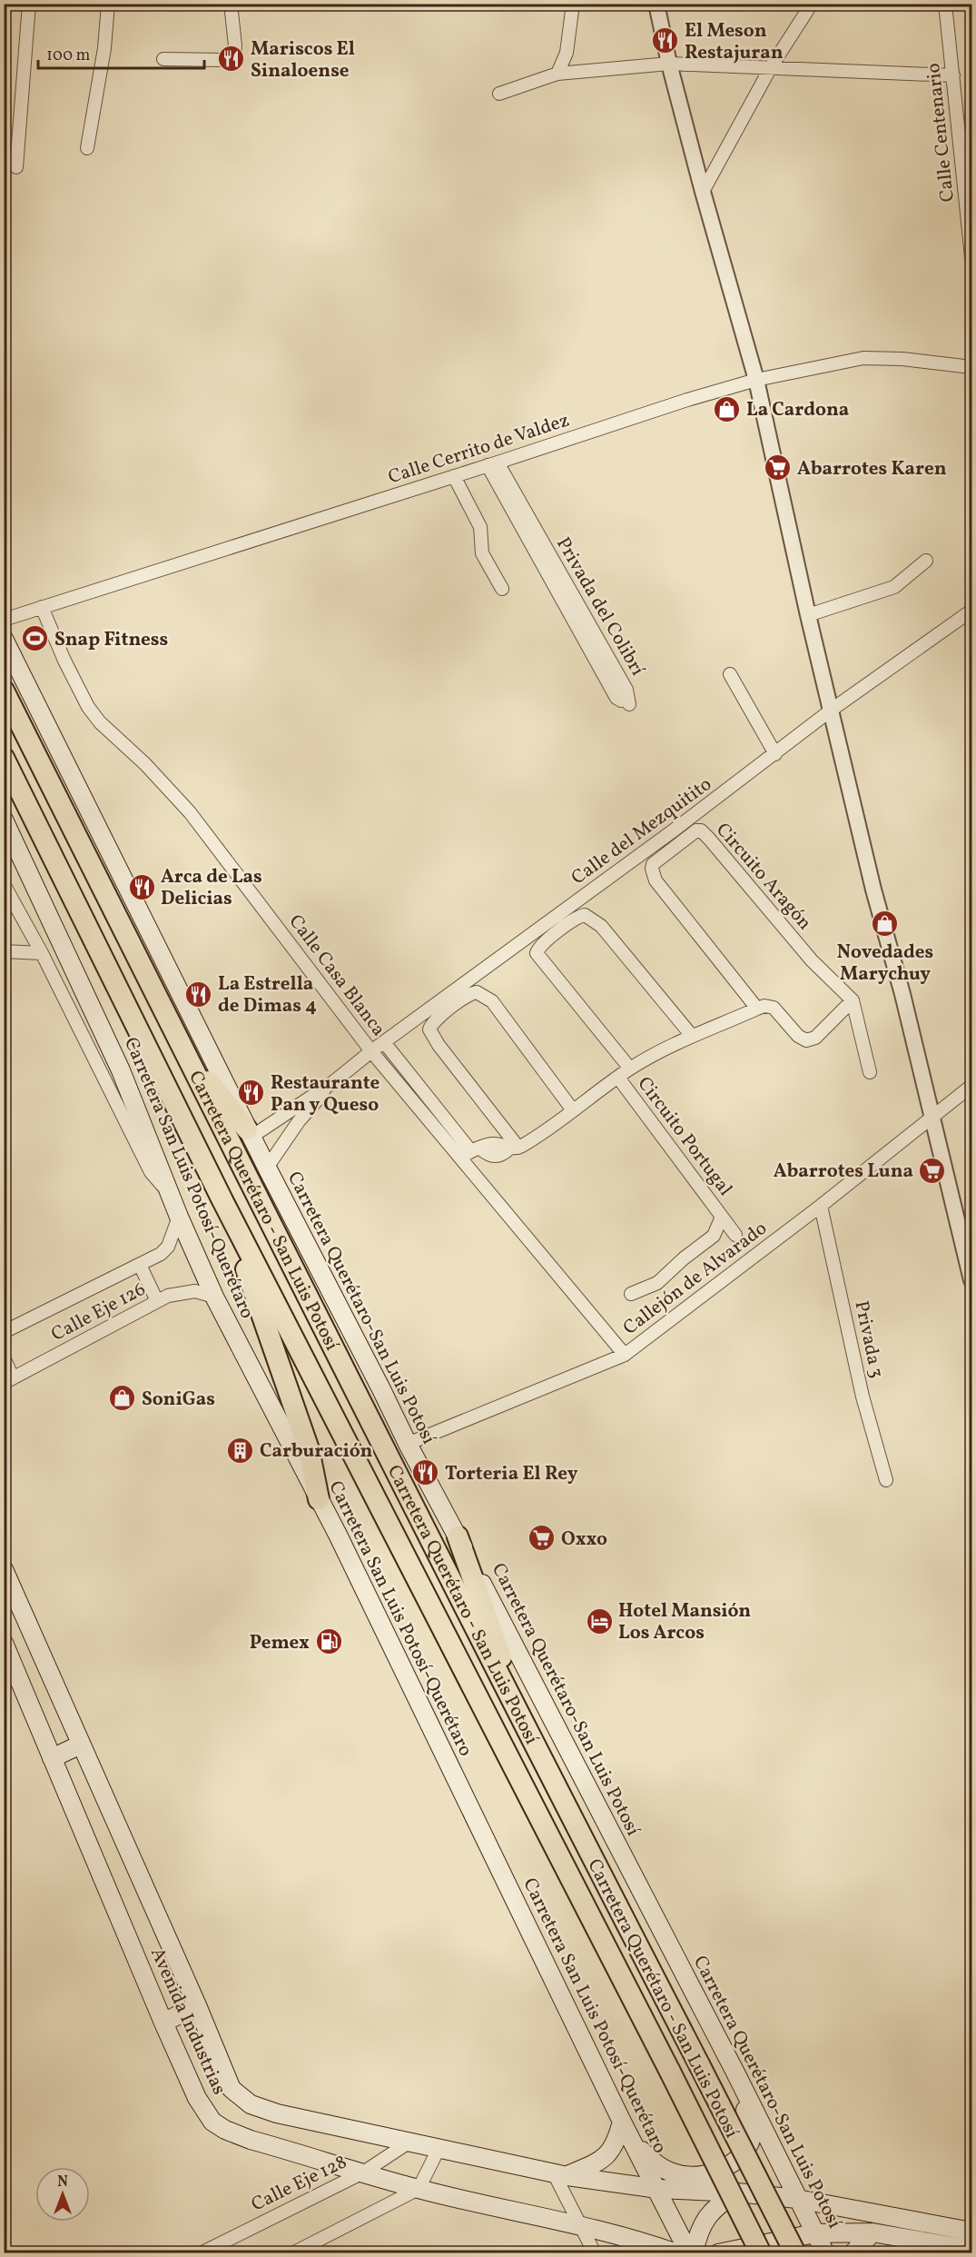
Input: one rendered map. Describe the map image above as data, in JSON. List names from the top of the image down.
{
  "streets": {
    "highway": ["Carretera Querétaro - San Luis Potosí"],
    "main road": ["Carretera San Luis Potosí-Querétaro", "Carretera Querétaro-San Luis Potosí", "Avenida Industrias"],
    "street": [
      "Calle Centenario",
      "Calle Cerrito de Valdez",
      "Privada del Colibrí",
      "Calle del Mezquitito",
      "Circuito Aragón",
      "Calle Casa Blanca",
      "Circuito Portugal",
      "Callejón de Alvarado",
      "Calle Eje 126",
      "Privada 3",
      "Calle Eje 128"
    ]
  },
  "crossings": [
    ["Calle Cerrito de Valdez", "Privada del Colibrí"],
    ["Calle Cerrito de Valdez", "Calle Casa Blanca"],
    ["Calle del Mezquitito", "Calle Casa Blanca"],
    ["Calle del Mezquitito", "Carretera Querétaro-San Luis Potosí"],
    ["Calle Casa Blanca", "Callejón de Alvarado"],
    ["Carretera San Luis Potosí-Querétaro", "Calle Eje 126"],
    ["Carretera San Luis Potosí-Querétaro", "Avenida Industrias"],
    ["Callejón de Alvarado", "Carretera Querétaro-San Luis Potosí"],
    ["Callejón de Alvarado", "Privada 3"],
    ["Carretera Querétaro-San Luis Potosí", "Avenida Industrias"],
    ["Avenida Industrias", "Calle Eje 128"]
  ],
  "places": {
    "restaurant": [
      "El Meson Restajuran",
      "Mariscos El Sinaloense",
      "Arca de Las Delicias",
      "La Estrella de Dimas 4",
      "Restaurante Pan y Queso",
      "Torteria El Rey"
    ],
    "shop": ["La Cardona", "Novedades Marychuy", "SoniGas"],
    "supermarket": ["Abarrotes Karen", "Abarrotes Luna", "Oxxo"],
    "sports": ["Snap Fitness"],
    "building": ["Carburación"],
    "hotel": ["Hotel Mansión Los Arcos"],
    "fuel station": ["Pemex"]
  },
  "scale_bar": "100 m",
  "north": "top"
}
